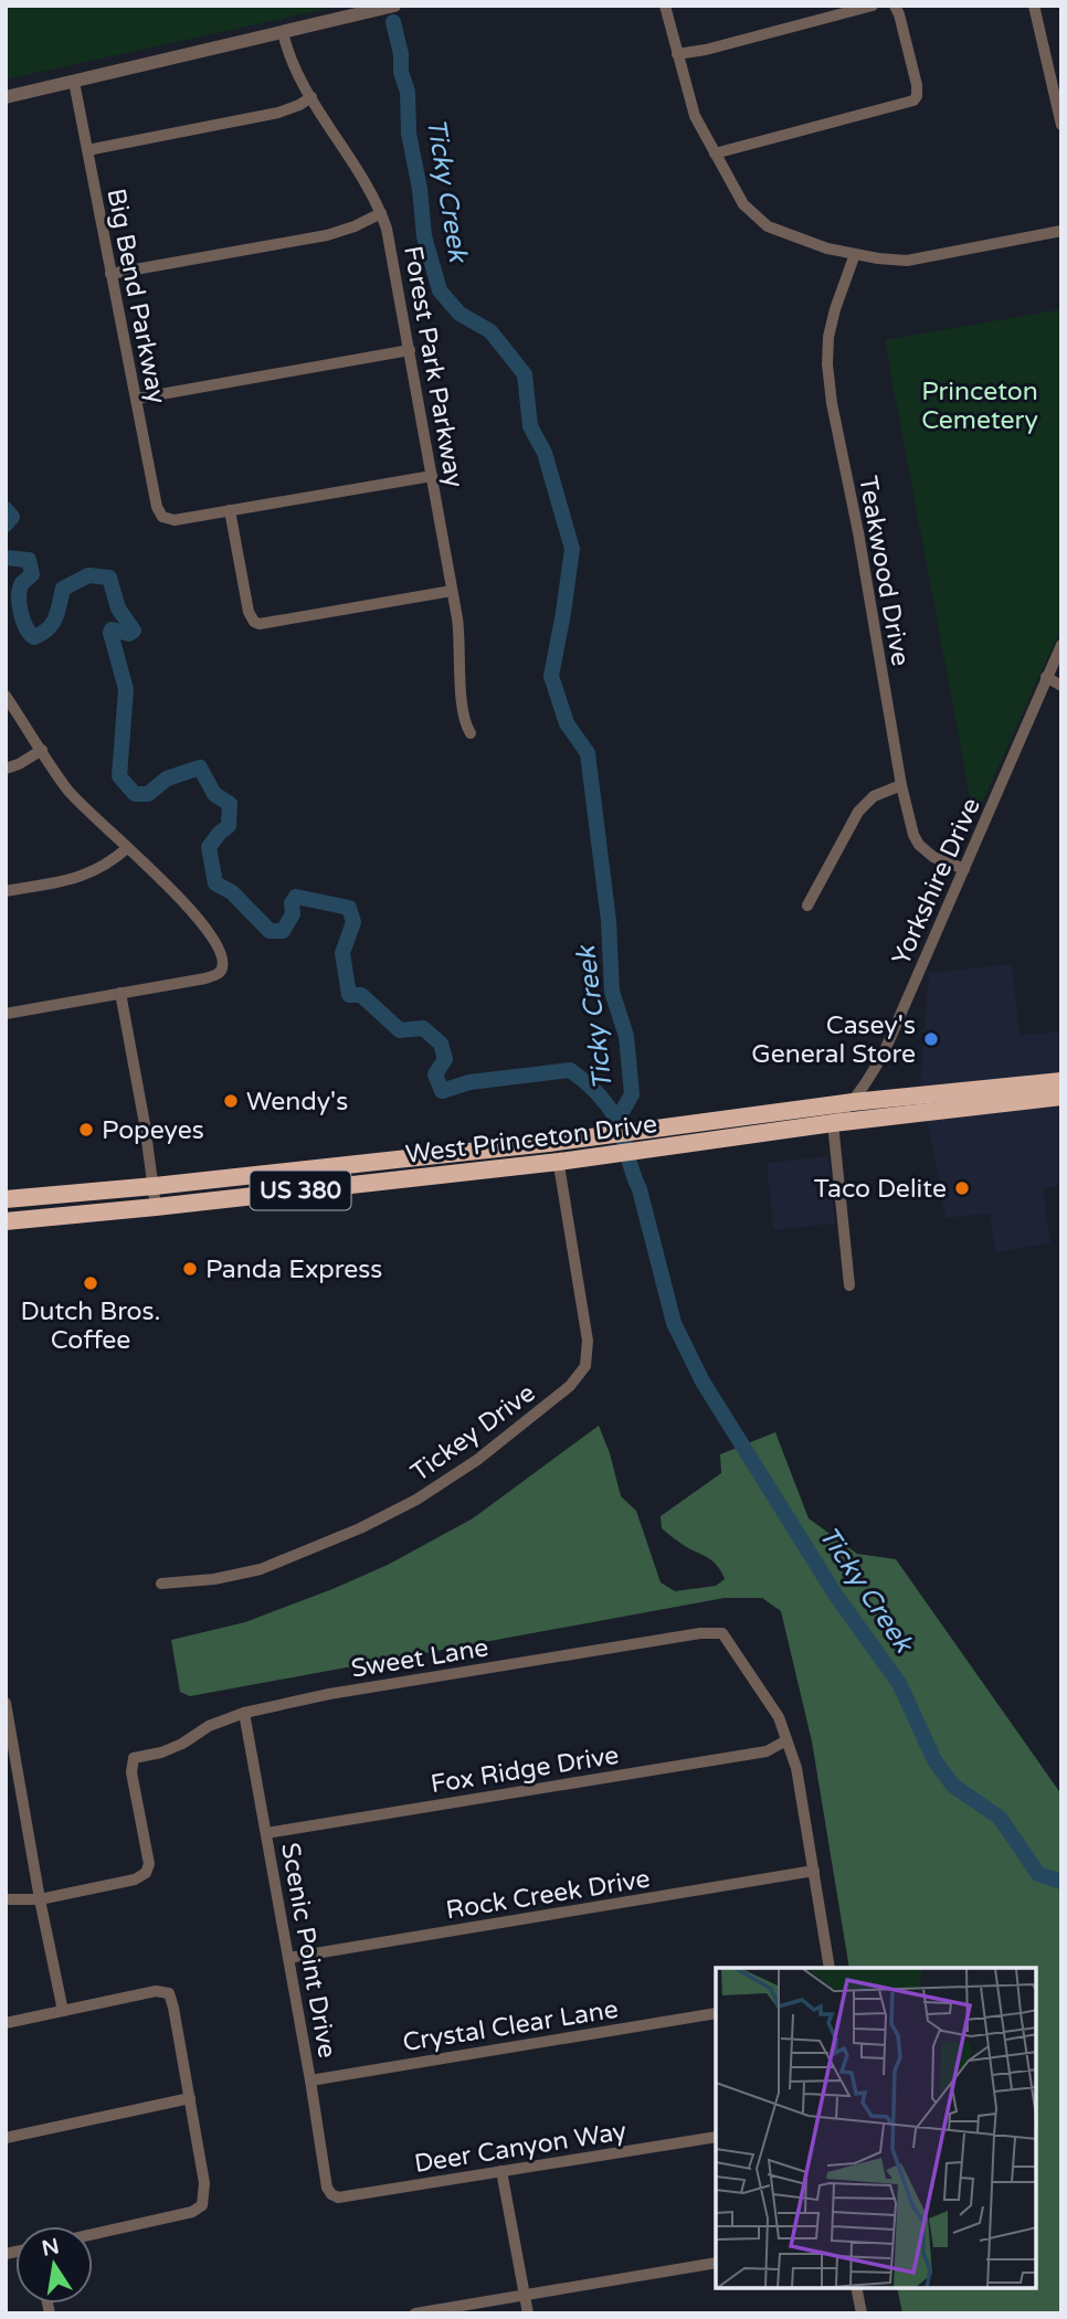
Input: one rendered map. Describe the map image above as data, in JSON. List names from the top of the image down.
{
  "streets": {
    "highway": ["West Princeton Drive", "US 380"],
    "street": [
      "Big Bend Parkway",
      "Forest Park Parkway",
      "Teakwood Drive",
      "Yorkshire Drive",
      "Tickey Drive",
      "Sweet Lane",
      "Fox Ridge Drive",
      "Rock Creek Drive",
      "Scenic Point Drive",
      "Crystal Clear Lane",
      "Deer Canyon Way"
    ]
  },
  "crossings": [
    ["Teakwood Drive", "Yorkshire Drive"],
    ["Yorkshire Drive", "West Princeton Drive"],
    ["West Princeton Drive", "Tickey Drive"],
    ["Sweet Lane", "Fox Ridge Drive"],
    ["Sweet Lane", "Scenic Point Drive"],
    ["Fox Ridge Drive", "Scenic Point Drive"],
    ["Rock Creek Drive", "Scenic Point Drive"],
    ["Scenic Point Drive", "Crystal Clear Lane"],
    ["Scenic Point Drive", "Deer Canyon Way"]
  ],
  "water": ["Ticky Creek"],
  "parks": ["Princeton Cemetery"],
  "places": [
    "Casey's General Store",
    "Wendy's",
    "Popeyes",
    "Taco Delite",
    "Panda Express",
    "Dutch Bros. Coffee"
  ],
  "north": "top"
}
